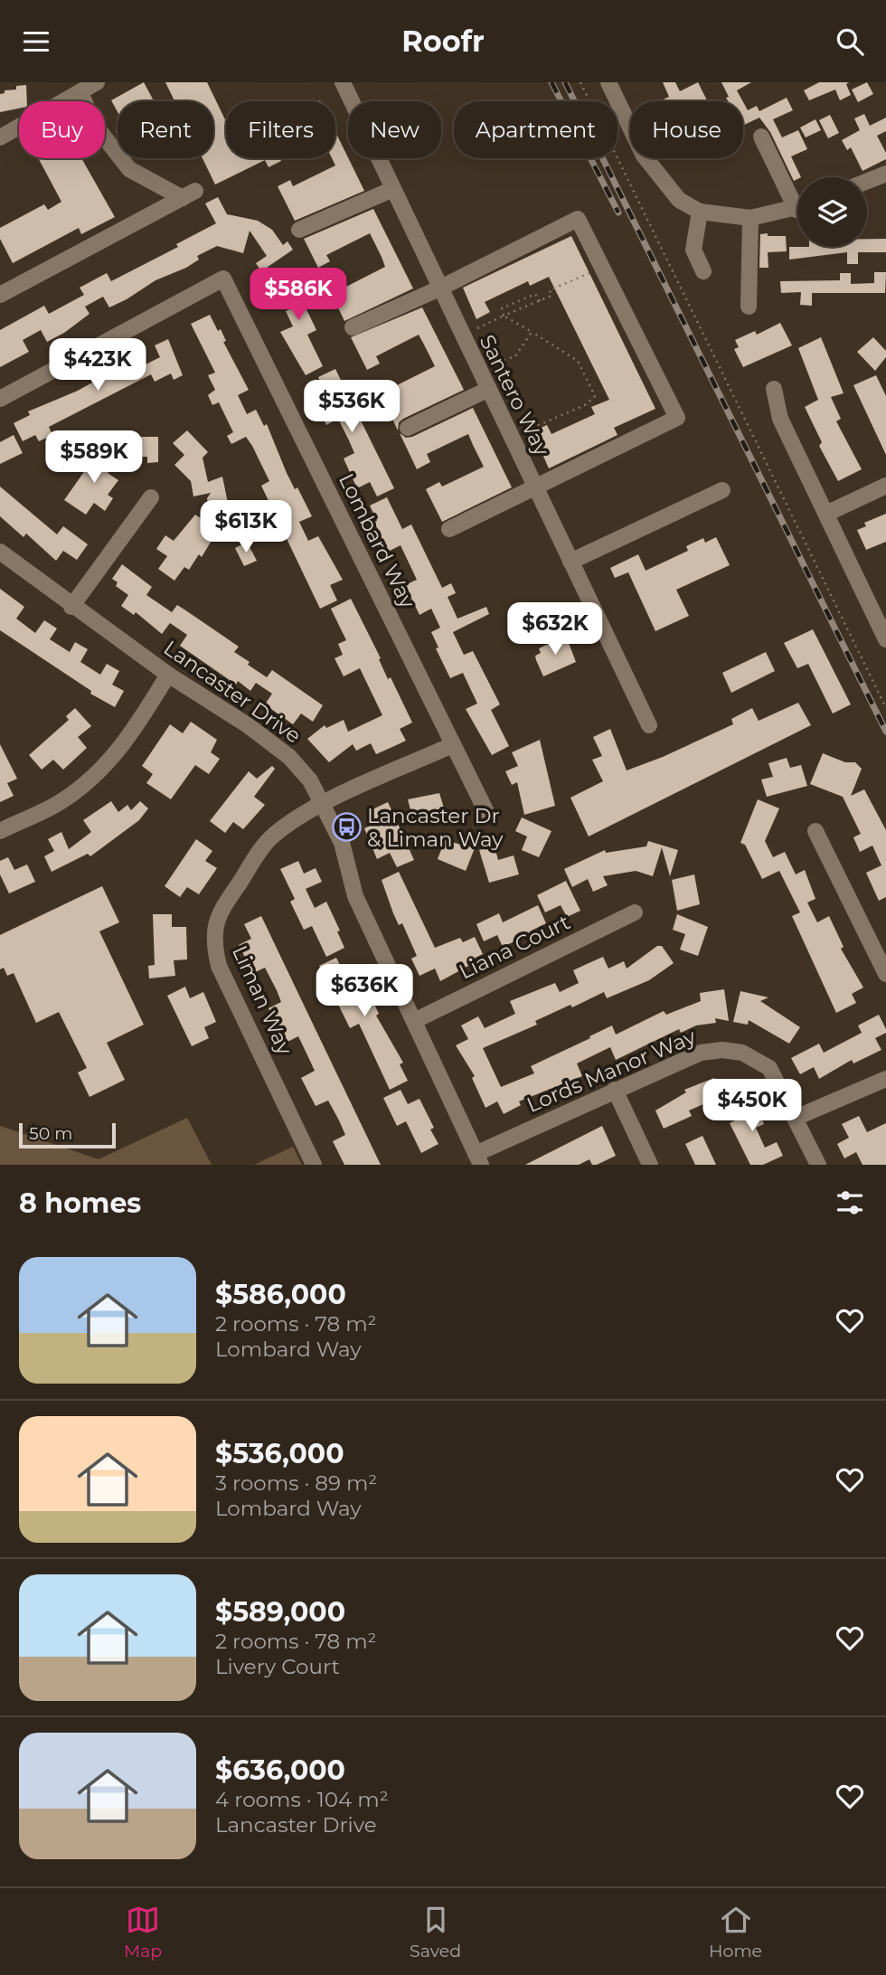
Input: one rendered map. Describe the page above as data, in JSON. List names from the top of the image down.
{
  "streets": {
    "street": [
      "Santero Way",
      "Lombard Way",
      "Lancaster Drive",
      "Liana Court",
      "Liman Way",
      "Lords Manor Way"
    ]
  },
  "crossings": [
    ["Lombard Way", "Liman Way"],
    ["Lancaster Drive", "Liana Court"],
    ["Lancaster Drive", "Liman Way"],
    ["Lancaster Drive", "Lords Manor Way"]
  ],
  "places": {
    "bus stop": ["Lancaster Dr & Liman Way"]
  },
  "scale_bar": "50 m",
  "page": {
    "header": "Roofr",
    "chip": [
      "Buy",
      "Rent",
      "Filters",
      "New",
      "Apartment",
      "House"
    ],
    "price": [
      "$586K",
      "$423K",
      "$536K",
      "$589K",
      "$613K",
      "$632K",
      "$636K",
      "$450K"
    ],
    "scale": "50 m",
    "heading": "8 homes",
    "list": [
      {
        "name": "$586,000",
        "note": "2 rooms · 78 m² · Lombard Way"
      },
      {
        "name": "$536,000",
        "note": "3 rooms · 89 m² · Lombard Way"
      },
      {
        "name": "$589,000",
        "note": "2 rooms · 78 m² · Livery Court"
      },
      {
        "name": "$636,000",
        "note": "4 rooms · 104 m² · Lancaster Drive"
      }
    ],
    "tabs": ["Map", "Saved", "Home"]
  }
}
